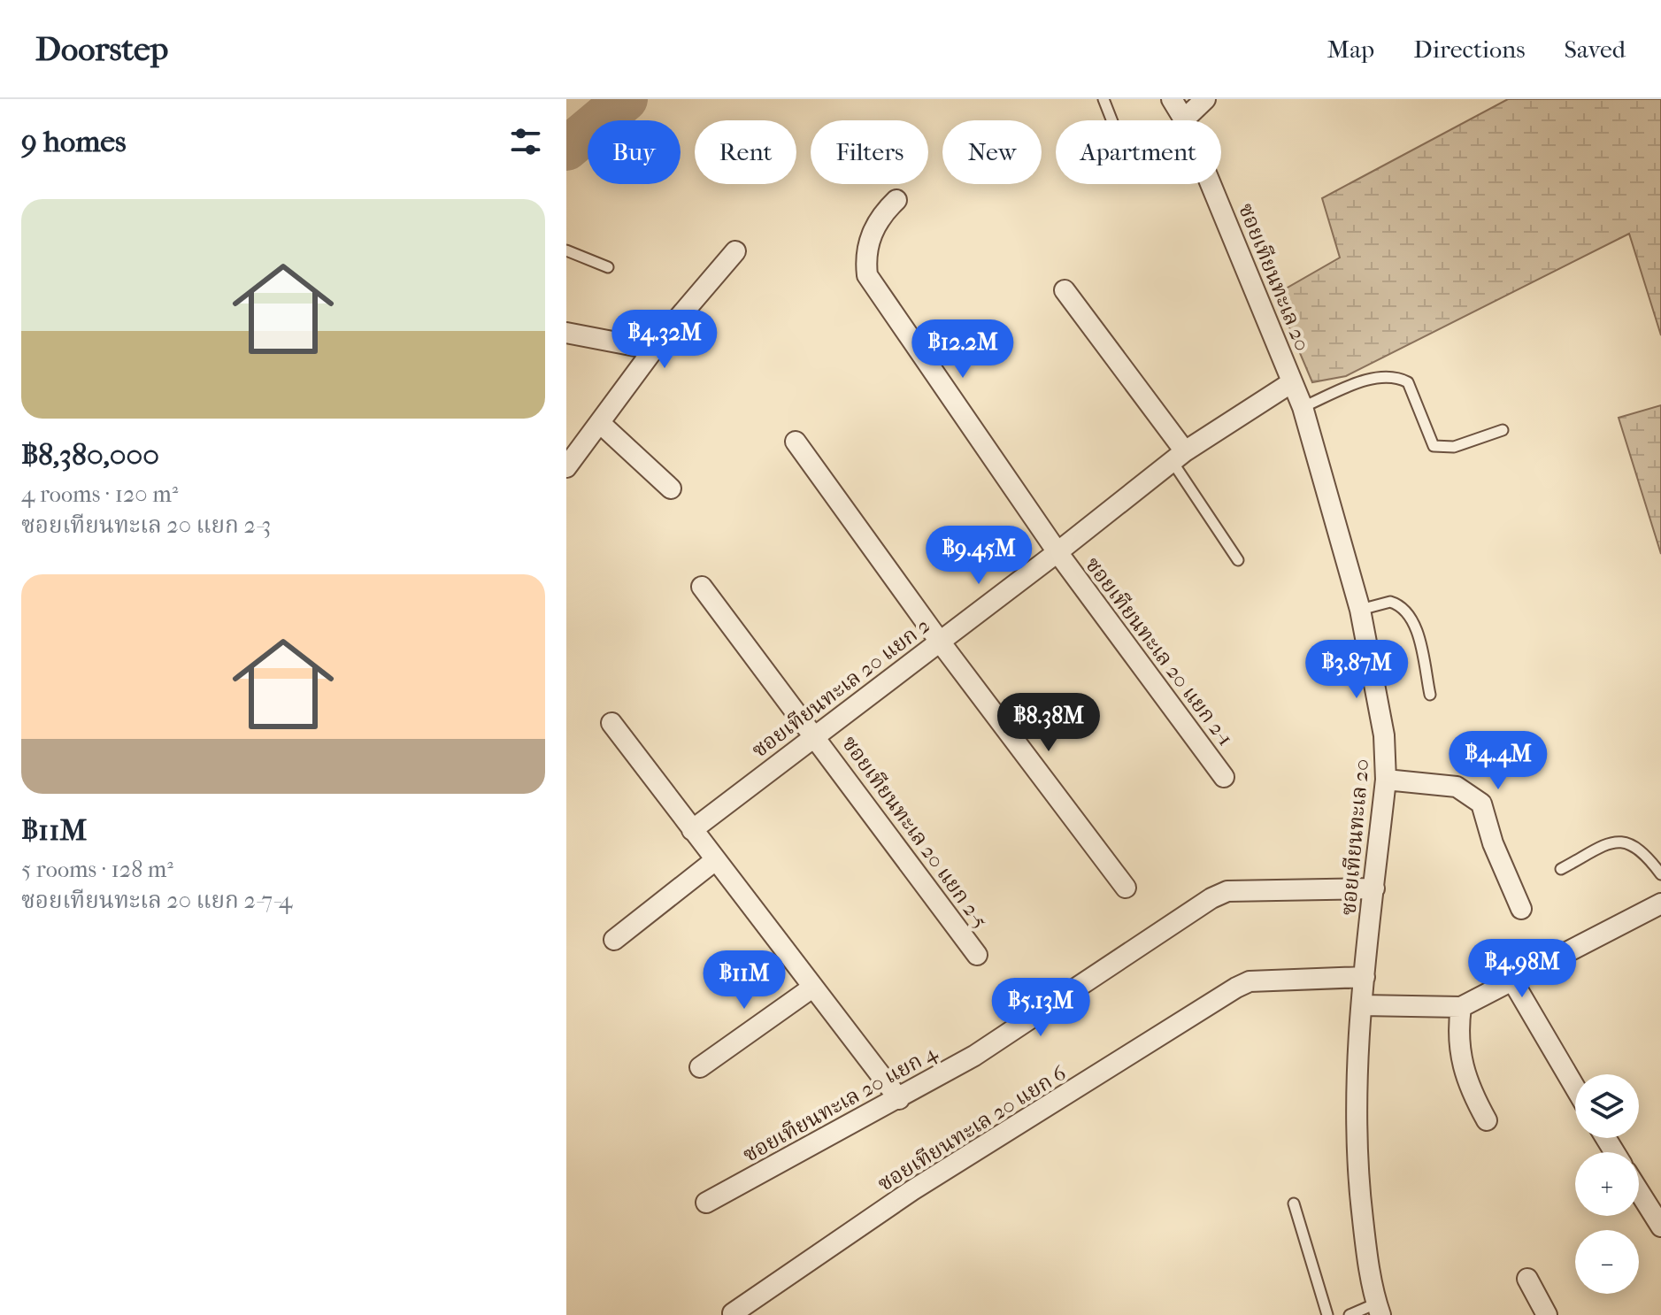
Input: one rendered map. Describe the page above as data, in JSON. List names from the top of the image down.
{
  "streets": {
    "street": [
      "ซอยเทียนทะเล 20",
      "ซอยเทียนทะเล 20 แยก 2-1",
      "ซอยเทียนทะเล 20 แยก 2",
      "ซอยเทียนทะเล 20 แยก 2-5",
      "ซอยเทียนทะเล 20 แยก 4",
      "ซอยเทียนทะเล 20 แยก 6"
    ]
  },
  "crossings": [
    ["ซอยเทียนทะเล 20", "ซอยเทียนทะเล 20 แยก 2"],
    ["ซอยเทียนทะเล 20", "ซอยเทียนทะเล 20 แยก 4"],
    ["ซอยเทียนทะเล 20", "ซอยเทียนทะเล 20 แยก 6"],
    ["ซอยเทียนทะเล 20 แยก 2-1", "ซอยเทียนทะเล 20 แยก 2"],
    ["ซอยเทียนทะเล 20 แยก 2", "ซอยเทียนทะเล 20 แยก 2-5"]
  ],
  "page": {
    "header": "Doorstep",
    "nav": ["Map", "Directions", "Saved"],
    "heading": "9 homes",
    "chip": [
      "Buy",
      "Rent",
      "Filters",
      "New",
      "Apartment"
    ],
    "list": [
      {
        "name": "฿8,380,000",
        "note": "4 rooms · 120 m² · ซอยเทียนทะเล 20 แยก 2-3"
      },
      {
        "name": "฿11M",
        "note": "5 rooms · 128 m² · ซอยเทียนทะเล 20 แยก 2-7-4"
      }
    ],
    "price": [
      "฿4.32M",
      "฿12.2M",
      "฿9.45M",
      "฿3.87M",
      "฿8.38M",
      "฿4.4M",
      "฿4.98M",
      "฿11M",
      "฿5.13M"
    ],
    "map_buttons": ["+", "−"]
  }
}
